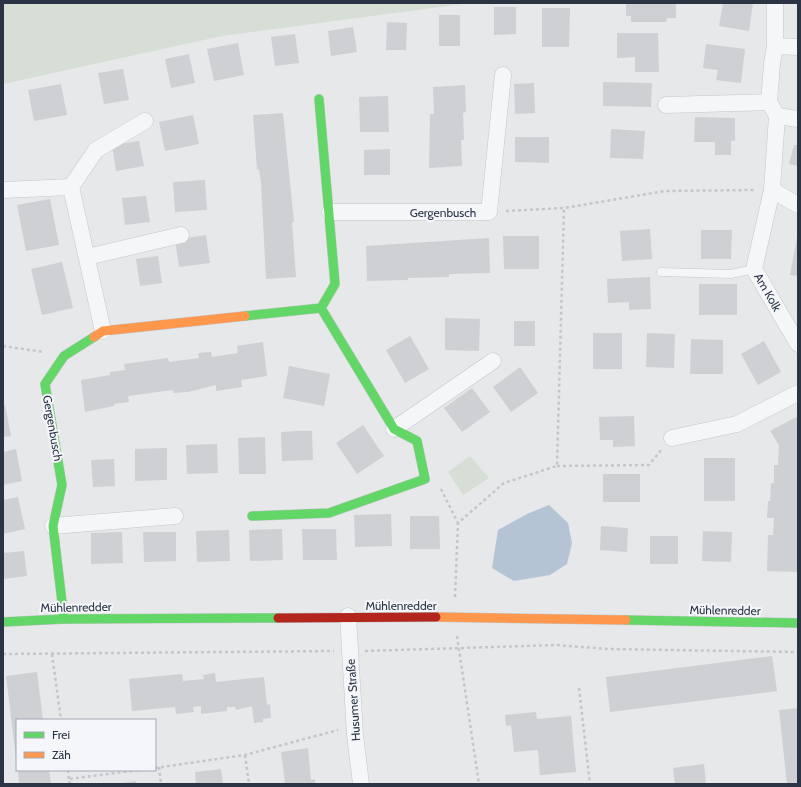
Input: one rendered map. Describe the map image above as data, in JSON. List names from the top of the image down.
{
  "streets": {
    "street": [
      "Gergenbusch",
      "Am Kolk",
      "Mühlenredder",
      "Husumer Straße"
    ]
  },
  "crossings": [
    ["Gergenbusch", "Mühlenredder"],
    ["Mühlenredder", "Husumer Straße"]
  ],
  "legend": ["Frei", "Zäh"]
}
